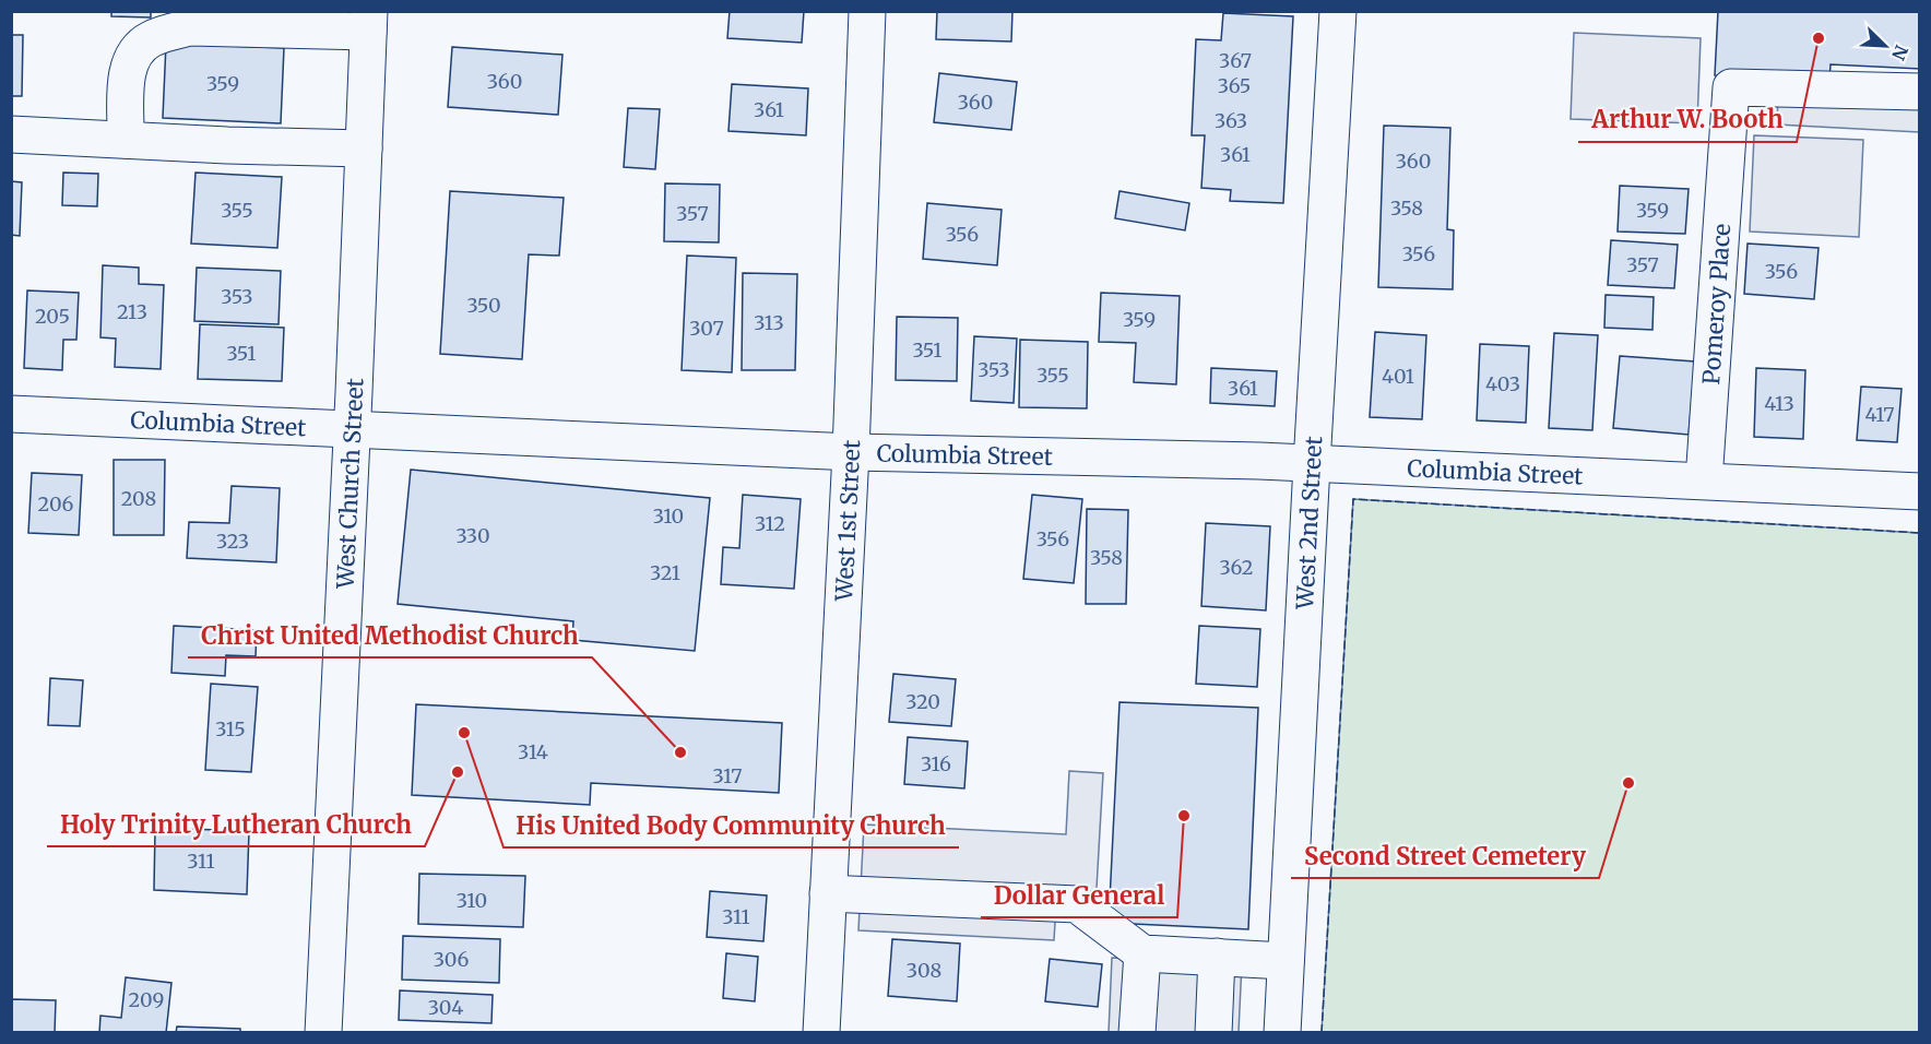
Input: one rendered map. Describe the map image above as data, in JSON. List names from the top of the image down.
{
  "streets": {
    "street": [
      "Pomeroy Place",
      "Columbia Street",
      "West Church Street",
      "West 1st Street",
      "West 2nd Street"
    ]
  },
  "crossings": [
    ["Pomeroy Place", "Columbia Street"],
    ["Columbia Street", "West Church Street"],
    ["Columbia Street", "West 1st Street"],
    ["Columbia Street", "West 2nd Street"]
  ],
  "places": [
    "Arthur W. Booth",
    "His United Body Community Church",
    "Christ United Methodist Church",
    "Holy Trinity Lutheran Church",
    "Second Street Cemetery",
    "Dollar General"
  ],
  "house_numbers": [
    "367",
    "360",
    "359",
    "365",
    "360",
    "361",
    "363",
    "361",
    "360",
    "358",
    "355",
    "359",
    "357",
    "356",
    "356",
    "357",
    "356",
    "353",
    "350",
    "213",
    "205",
    "359",
    "313",
    "307",
    "351",
    "351",
    "353",
    "355",
    "401",
    "403",
    "361",
    "413",
    "417",
    "208",
    "206",
    "310",
    "312",
    "330",
    "356",
    "323",
    "358",
    "362",
    "321",
    "320",
    "315",
    "314",
    "316",
    "317",
    "311",
    "310",
    "311",
    "306",
    "308",
    "209",
    "304"
  ],
  "north": "bottom right"
}
